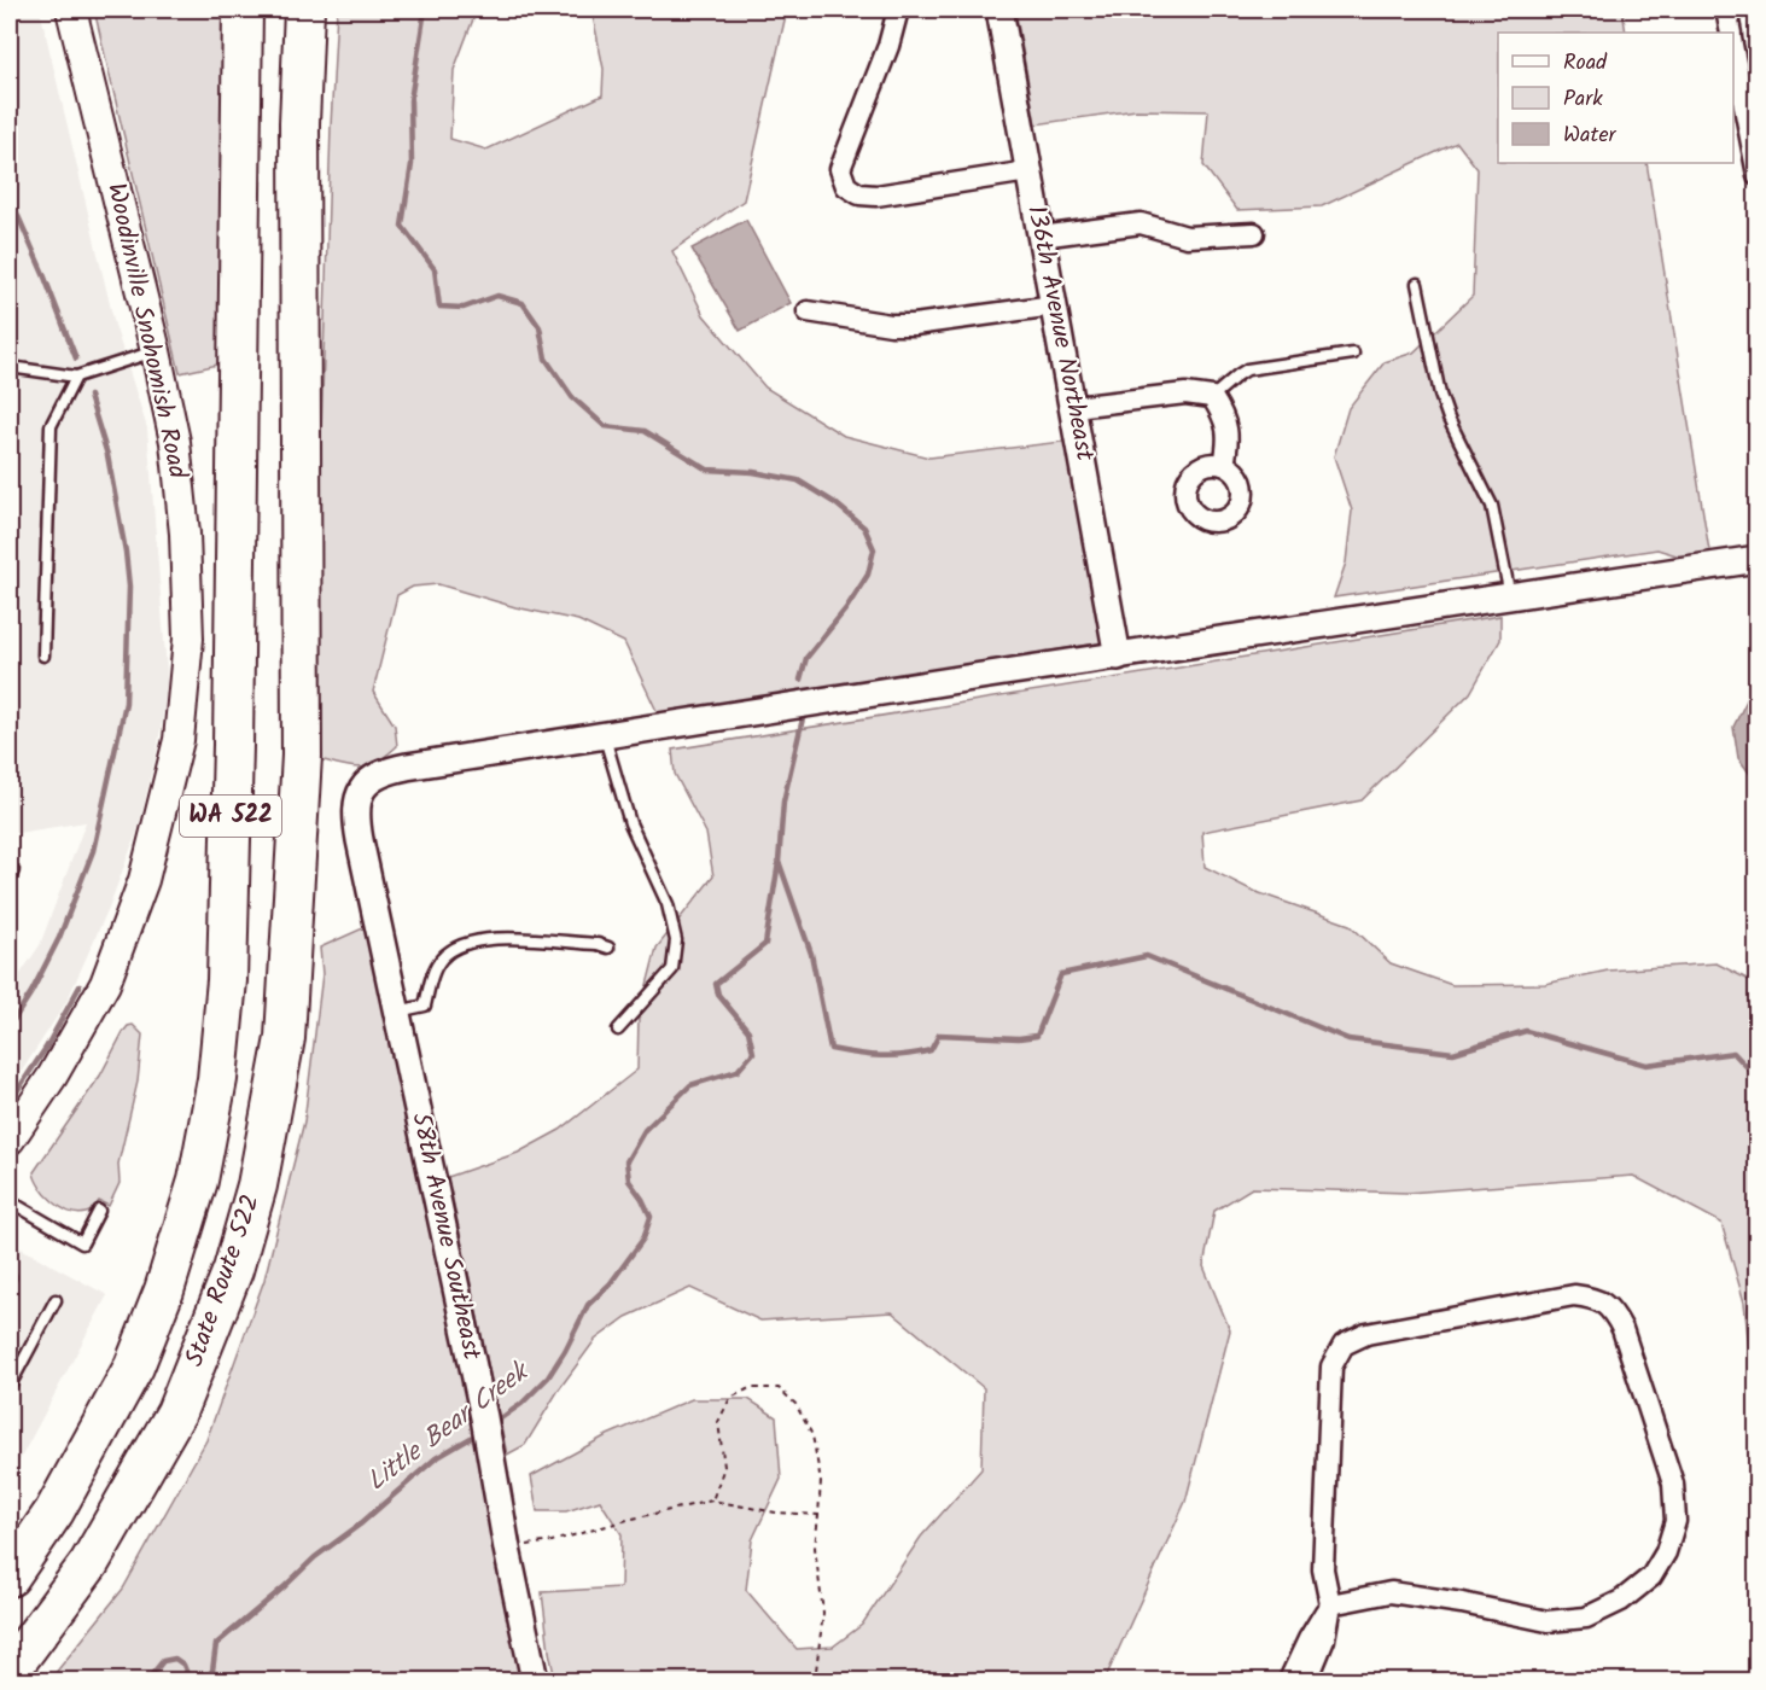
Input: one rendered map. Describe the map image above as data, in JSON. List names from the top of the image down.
{
  "streets": {
    "highway": ["WA 522", "State Route 522"],
    "main road": ["Woodinville Snohomish Road"],
    "street": ["136th Avenue Northeast", "58th Avenue Southeast"]
  },
  "water": ["Little Bear Creek"],
  "legend": ["Road", "Park", "Water"]
}
